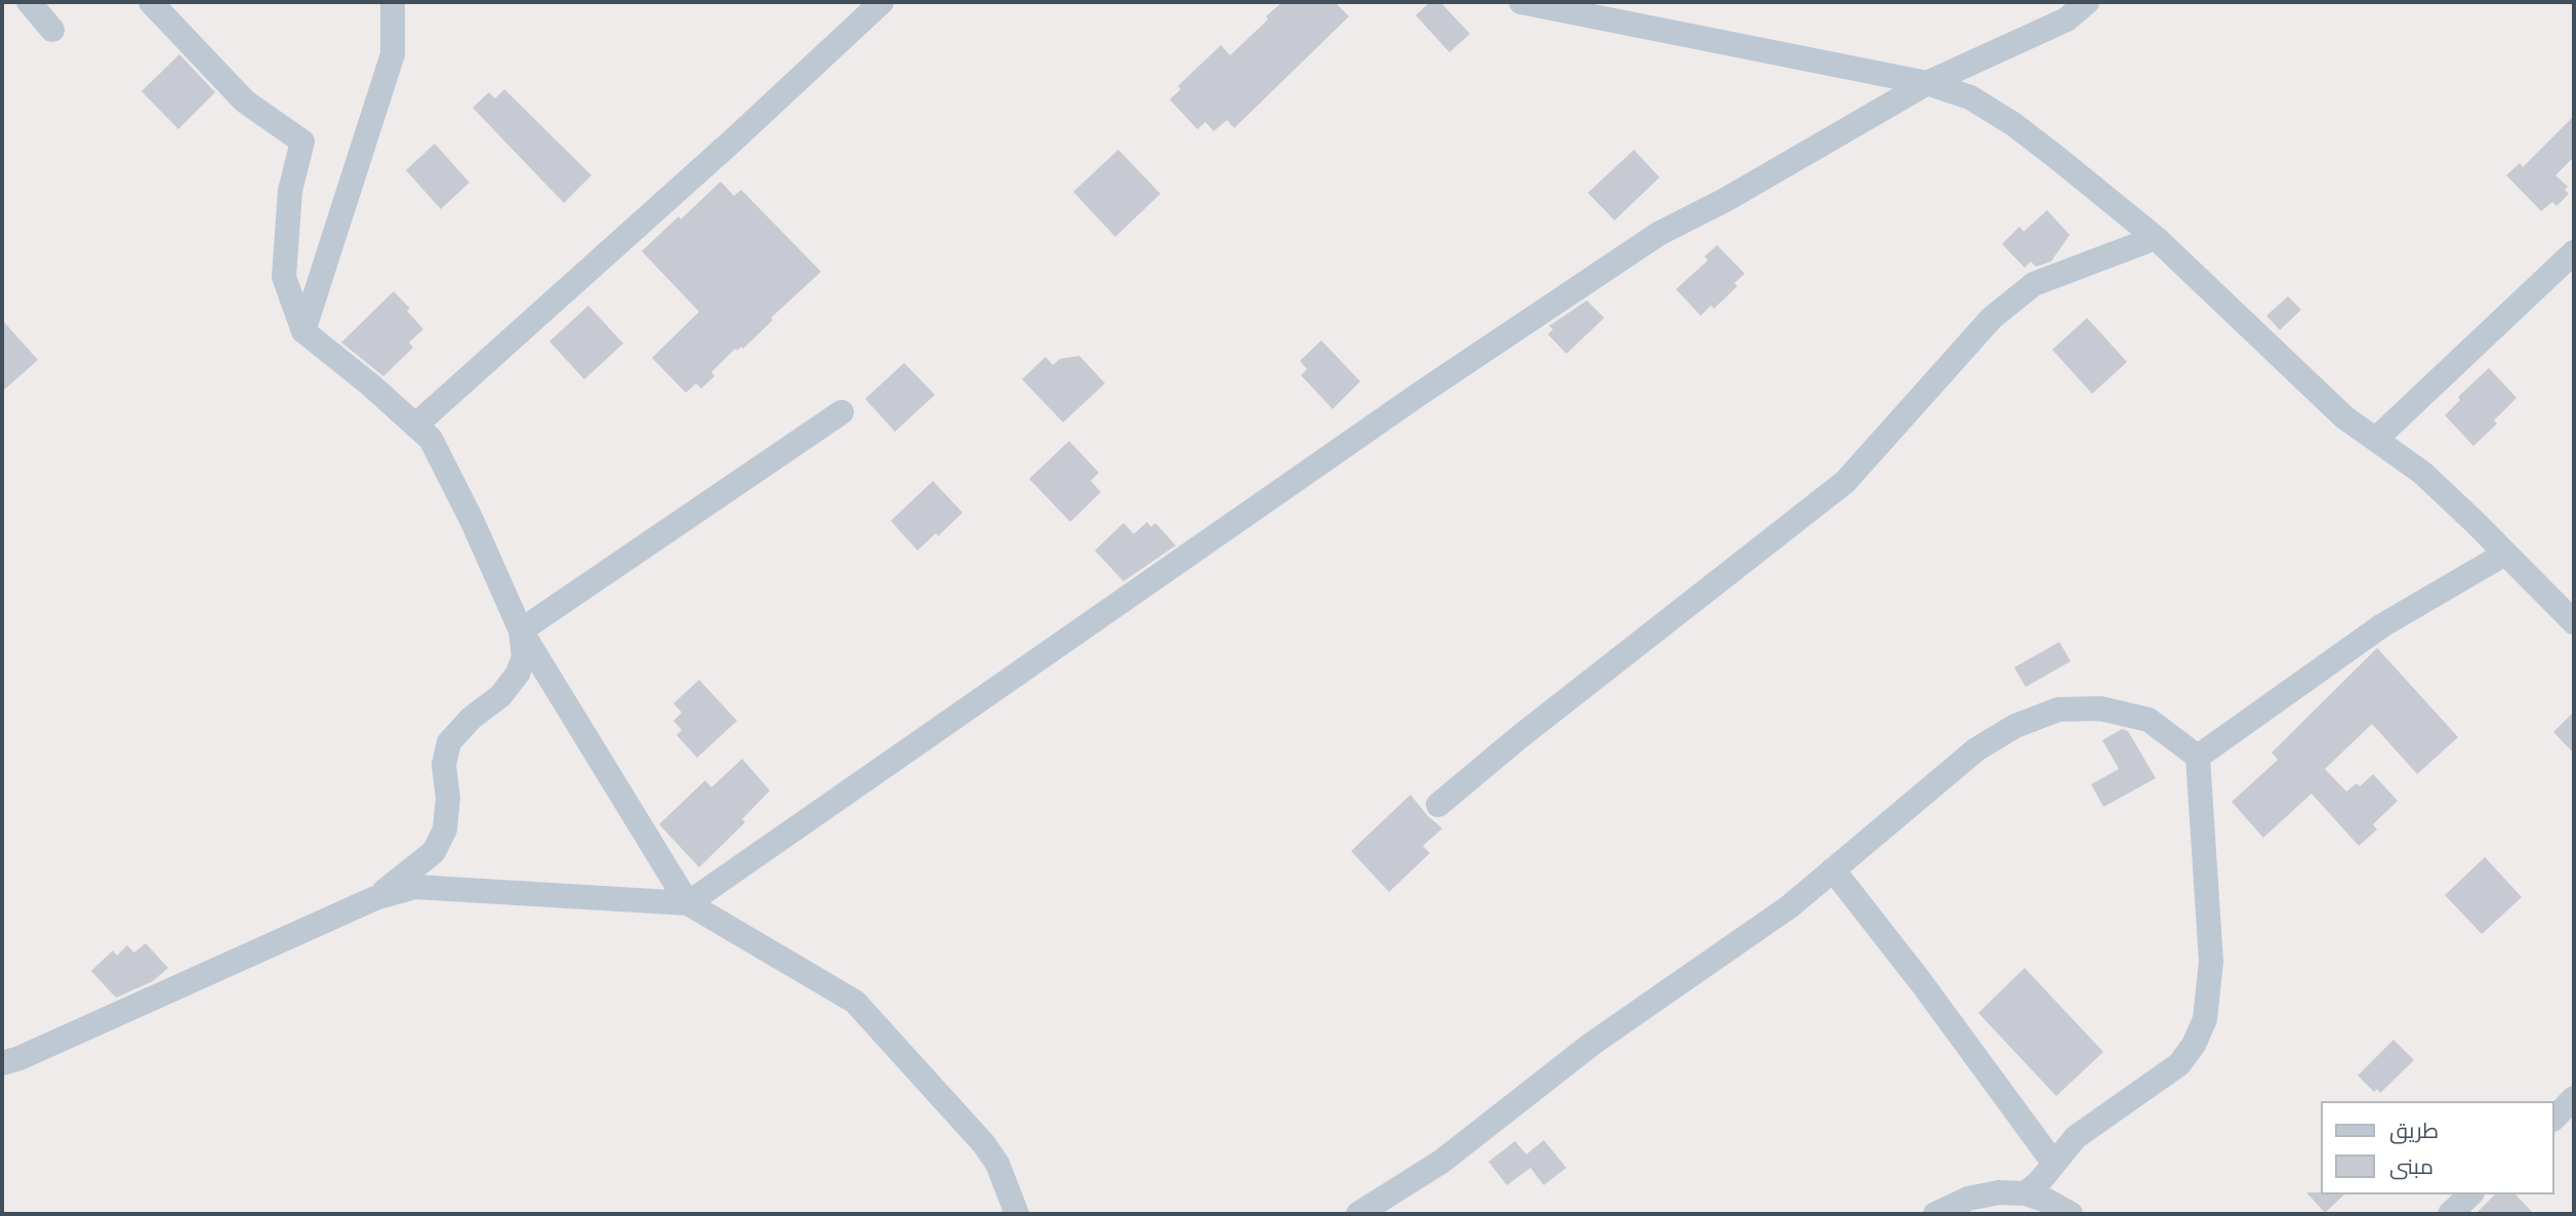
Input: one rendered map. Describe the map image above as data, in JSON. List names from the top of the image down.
{
  "legend": ["طريق", "مبنى"]
}
